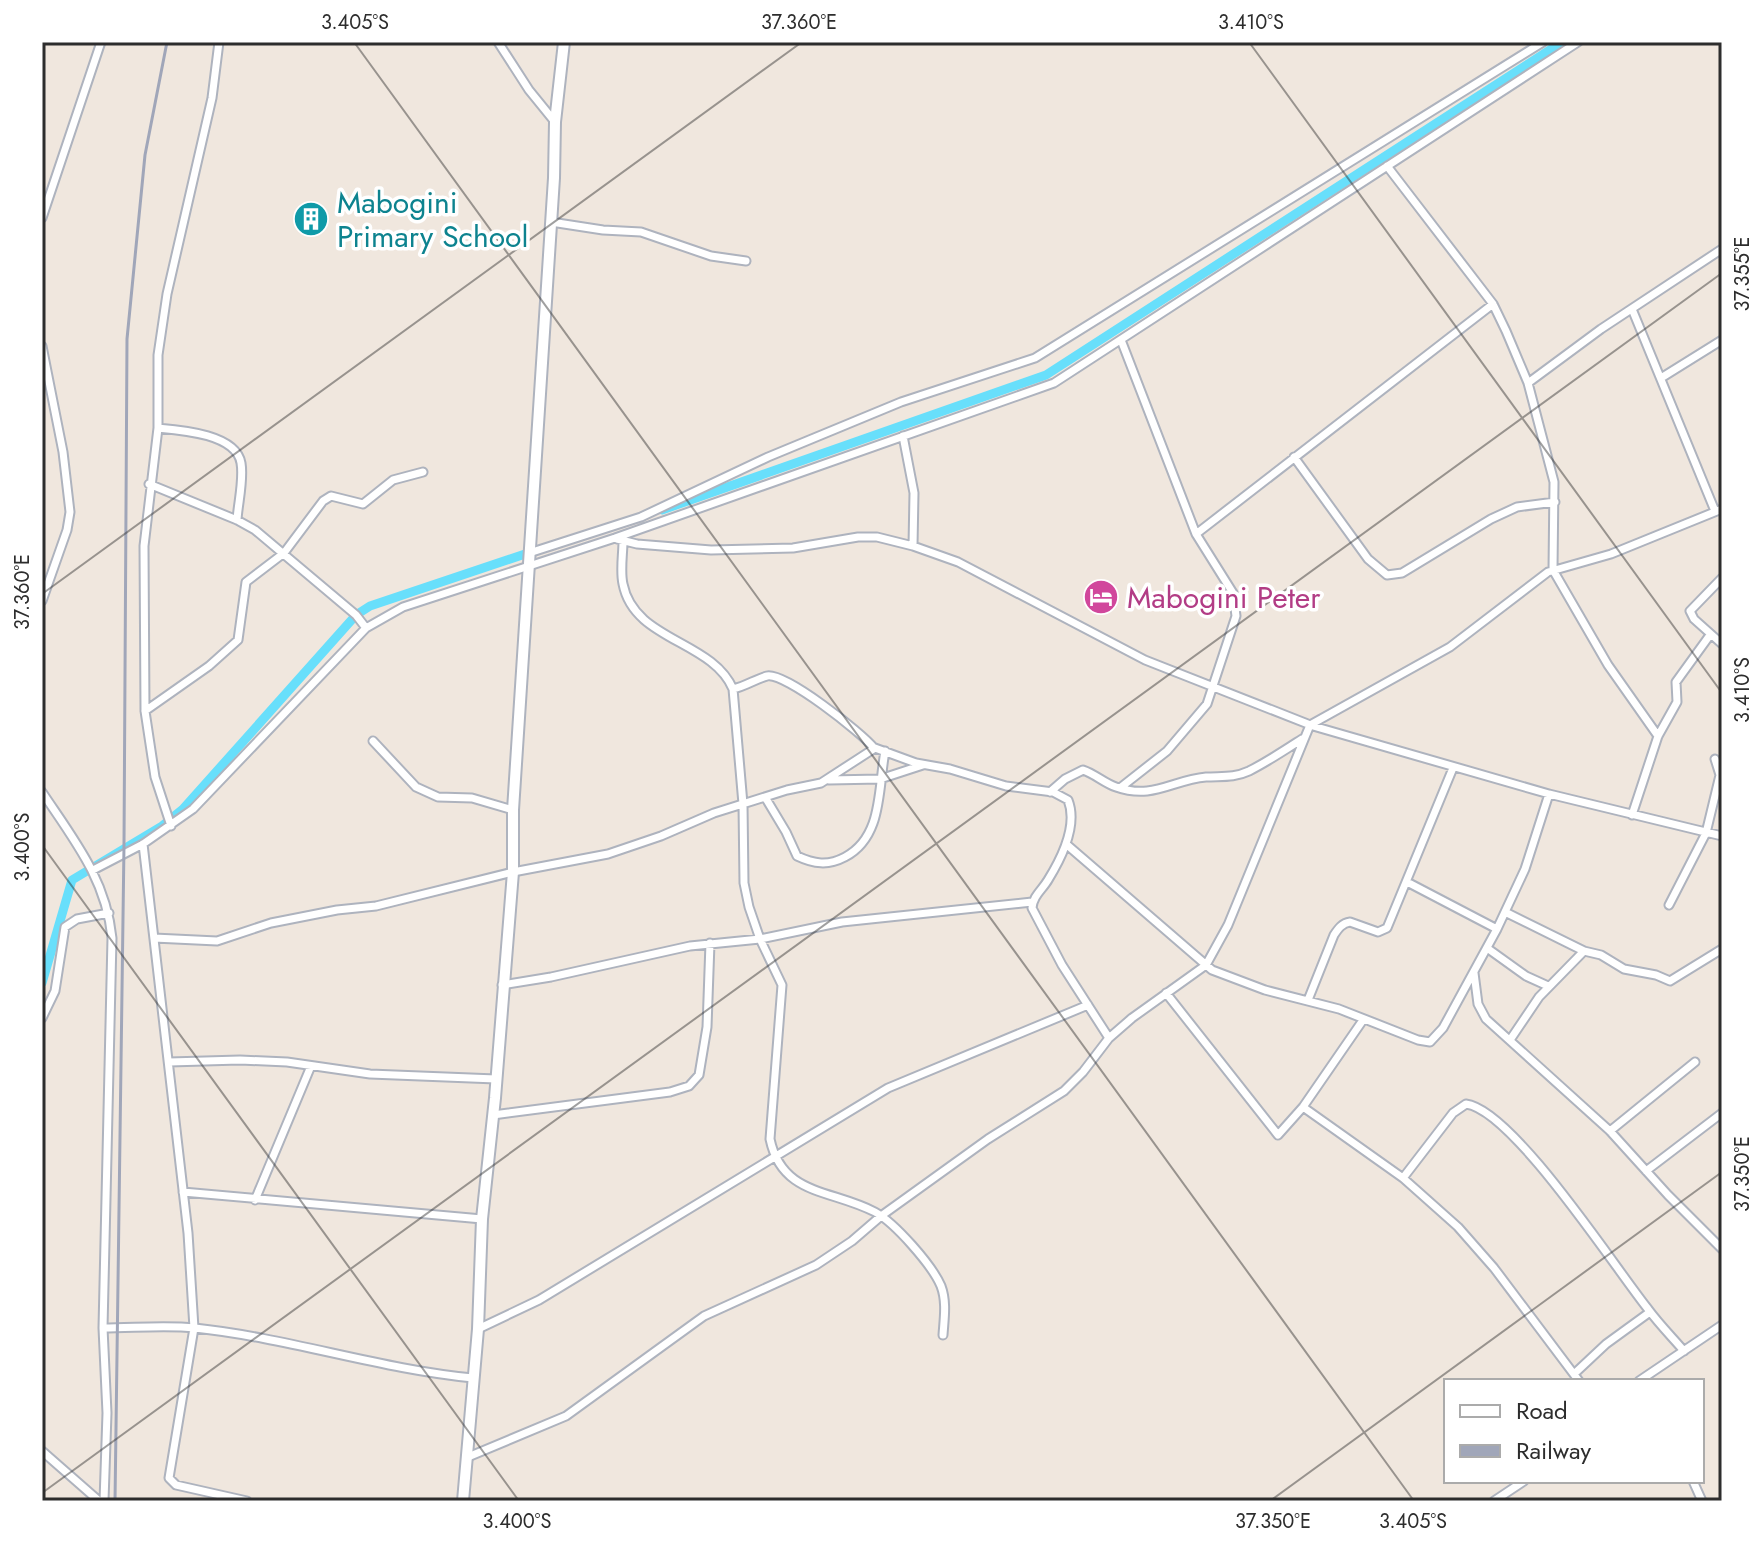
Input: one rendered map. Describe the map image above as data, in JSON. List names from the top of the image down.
{
  "places": {
    "building": ["Mabogini Primary School"],
    "hotel": ["Mabogini Peter"]
  },
  "legend": ["Road", "Railway"],
  "coordinates": [
    "3.405°S",
    "37.360°E",
    "3.410°S",
    "37.355°E",
    "3.400°S",
    "37.350°E"
  ]
}
